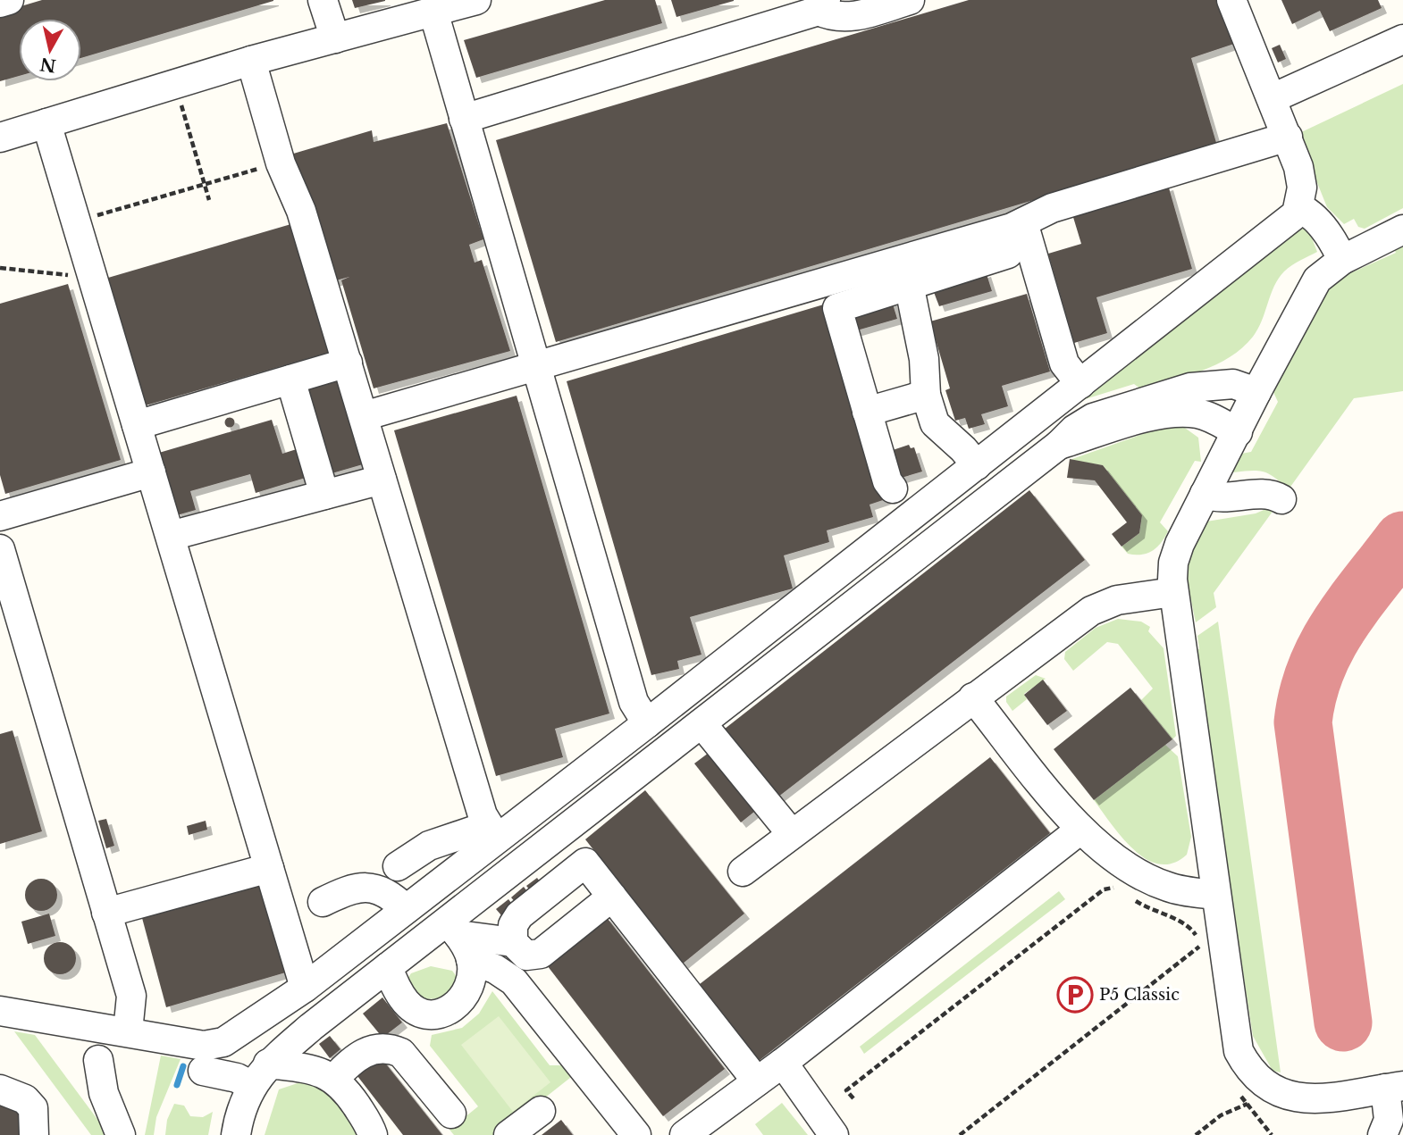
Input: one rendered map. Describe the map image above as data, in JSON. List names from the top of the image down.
{
  "places": {
    "parking": ["P5 Classic"]
  },
  "north": "bottom"
}
